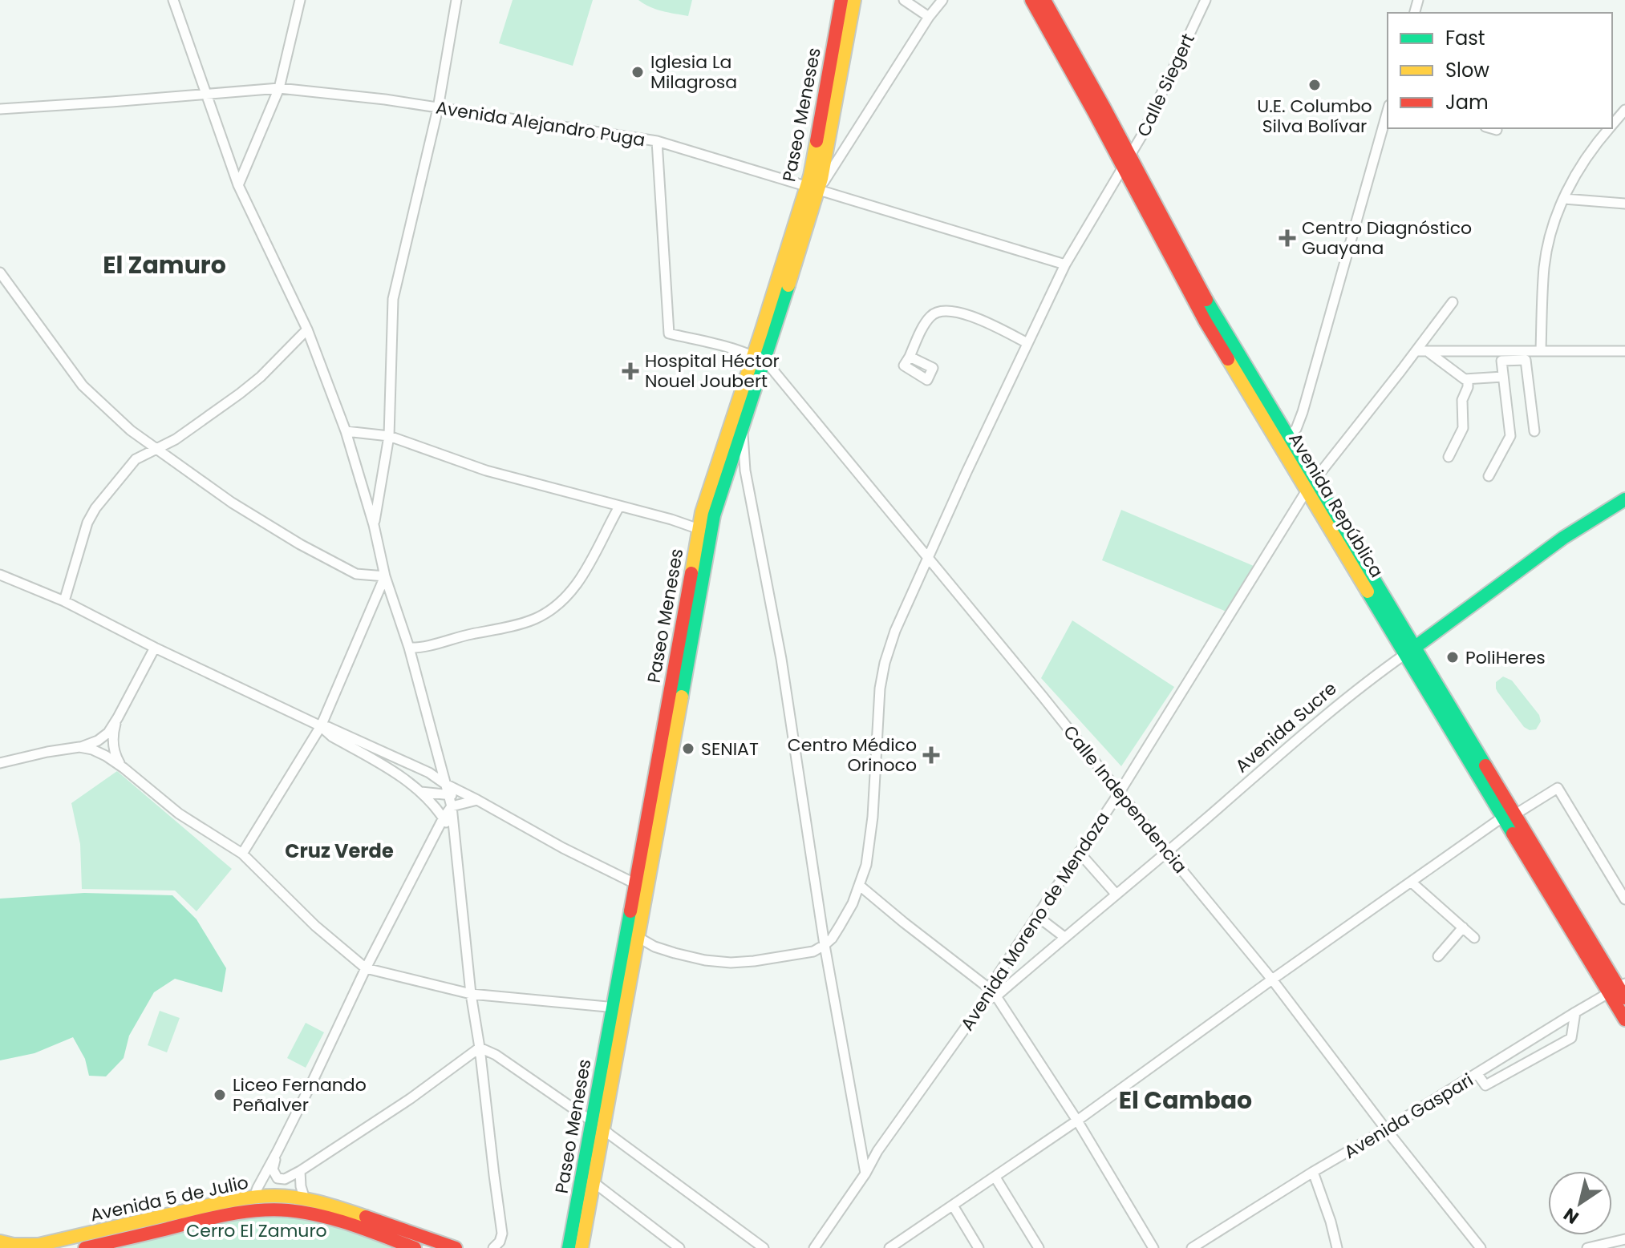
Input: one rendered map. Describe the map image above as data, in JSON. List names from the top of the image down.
{
  "streets": {
    "street": [
      "Calle Siegert",
      "Paseo Meneses",
      "Avenida Alejandro Puga",
      "Avenida República",
      "Avenida Sucre",
      "Calle Independencia",
      "Avenida Moreno de Mendoza",
      "Avenida Gaspari",
      "Avenida 5 de Julio"
    ]
  },
  "crossings": [
    ["Calle Siegert", "Avenida Alejandro Puga"],
    ["Calle Siegert", "Avenida República"],
    ["Calle Siegert", "Calle Independencia"],
    ["Paseo Meneses", "Avenida Alejandro Puga"],
    ["Paseo Meneses", "Calle Independencia"],
    ["Avenida República", "Avenida Sucre"],
    ["Avenida República", "Avenida Moreno de Mendoza"],
    ["Avenida República", "Avenida Gaspari"],
    ["Avenida Sucre", "Calle Independencia"],
    ["Avenida Sucre", "Avenida Moreno de Mendoza"],
    ["Calle Independencia", "Avenida Moreno de Mendoza"],
    ["Calle Independencia", "Avenida Gaspari"]
  ],
  "districts": ["El Zamuro", "Cruz Verde", "El Cambao"],
  "parks": ["Cerro El Zamuro"],
  "places": {
    "other": [
      "Iglesia La Milagrosa",
      "U.E. Columbo Silva Bolívar",
      "PoliHeres",
      "SENIAT",
      "Liceo Fernando Peñalver"
    ],
    "health": ["Centro Diagnóstico Guayana", "Hospital Héctor Nouel Joubert", "Centro Médico Orinoco"]
  },
  "legend": ["Fast", "Slow", "Jam"],
  "north": "bottom left"
}
